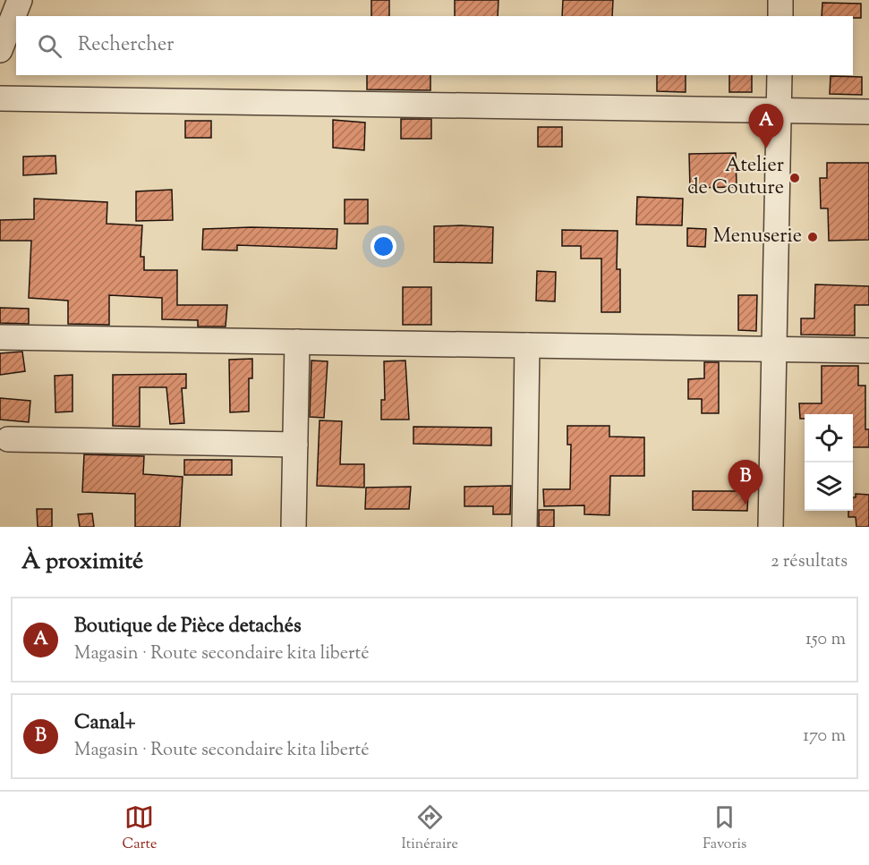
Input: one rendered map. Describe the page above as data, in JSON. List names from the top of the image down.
{
  "places": ["Atelier de Couture", "Menuserie"],
  "page": {
    "search": "Rechercher",
    "pins": ["A", "B"],
    "heading": ["À proximité", "2 résultats"],
    "list": [
      {
        "mark": "A",
        "name": "Boutique de Pièce detachés",
        "note": "Magasin · Route secondaire kita liberté",
        "value": "150 m"
      },
      {
        "mark": "B",
        "name": "Canal+",
        "note": "Magasin · Route secondaire kita liberté",
        "value": "170 m"
      }
    ],
    "nav": ["Carte", "Itinéraire", "Favoris"]
  }
}
